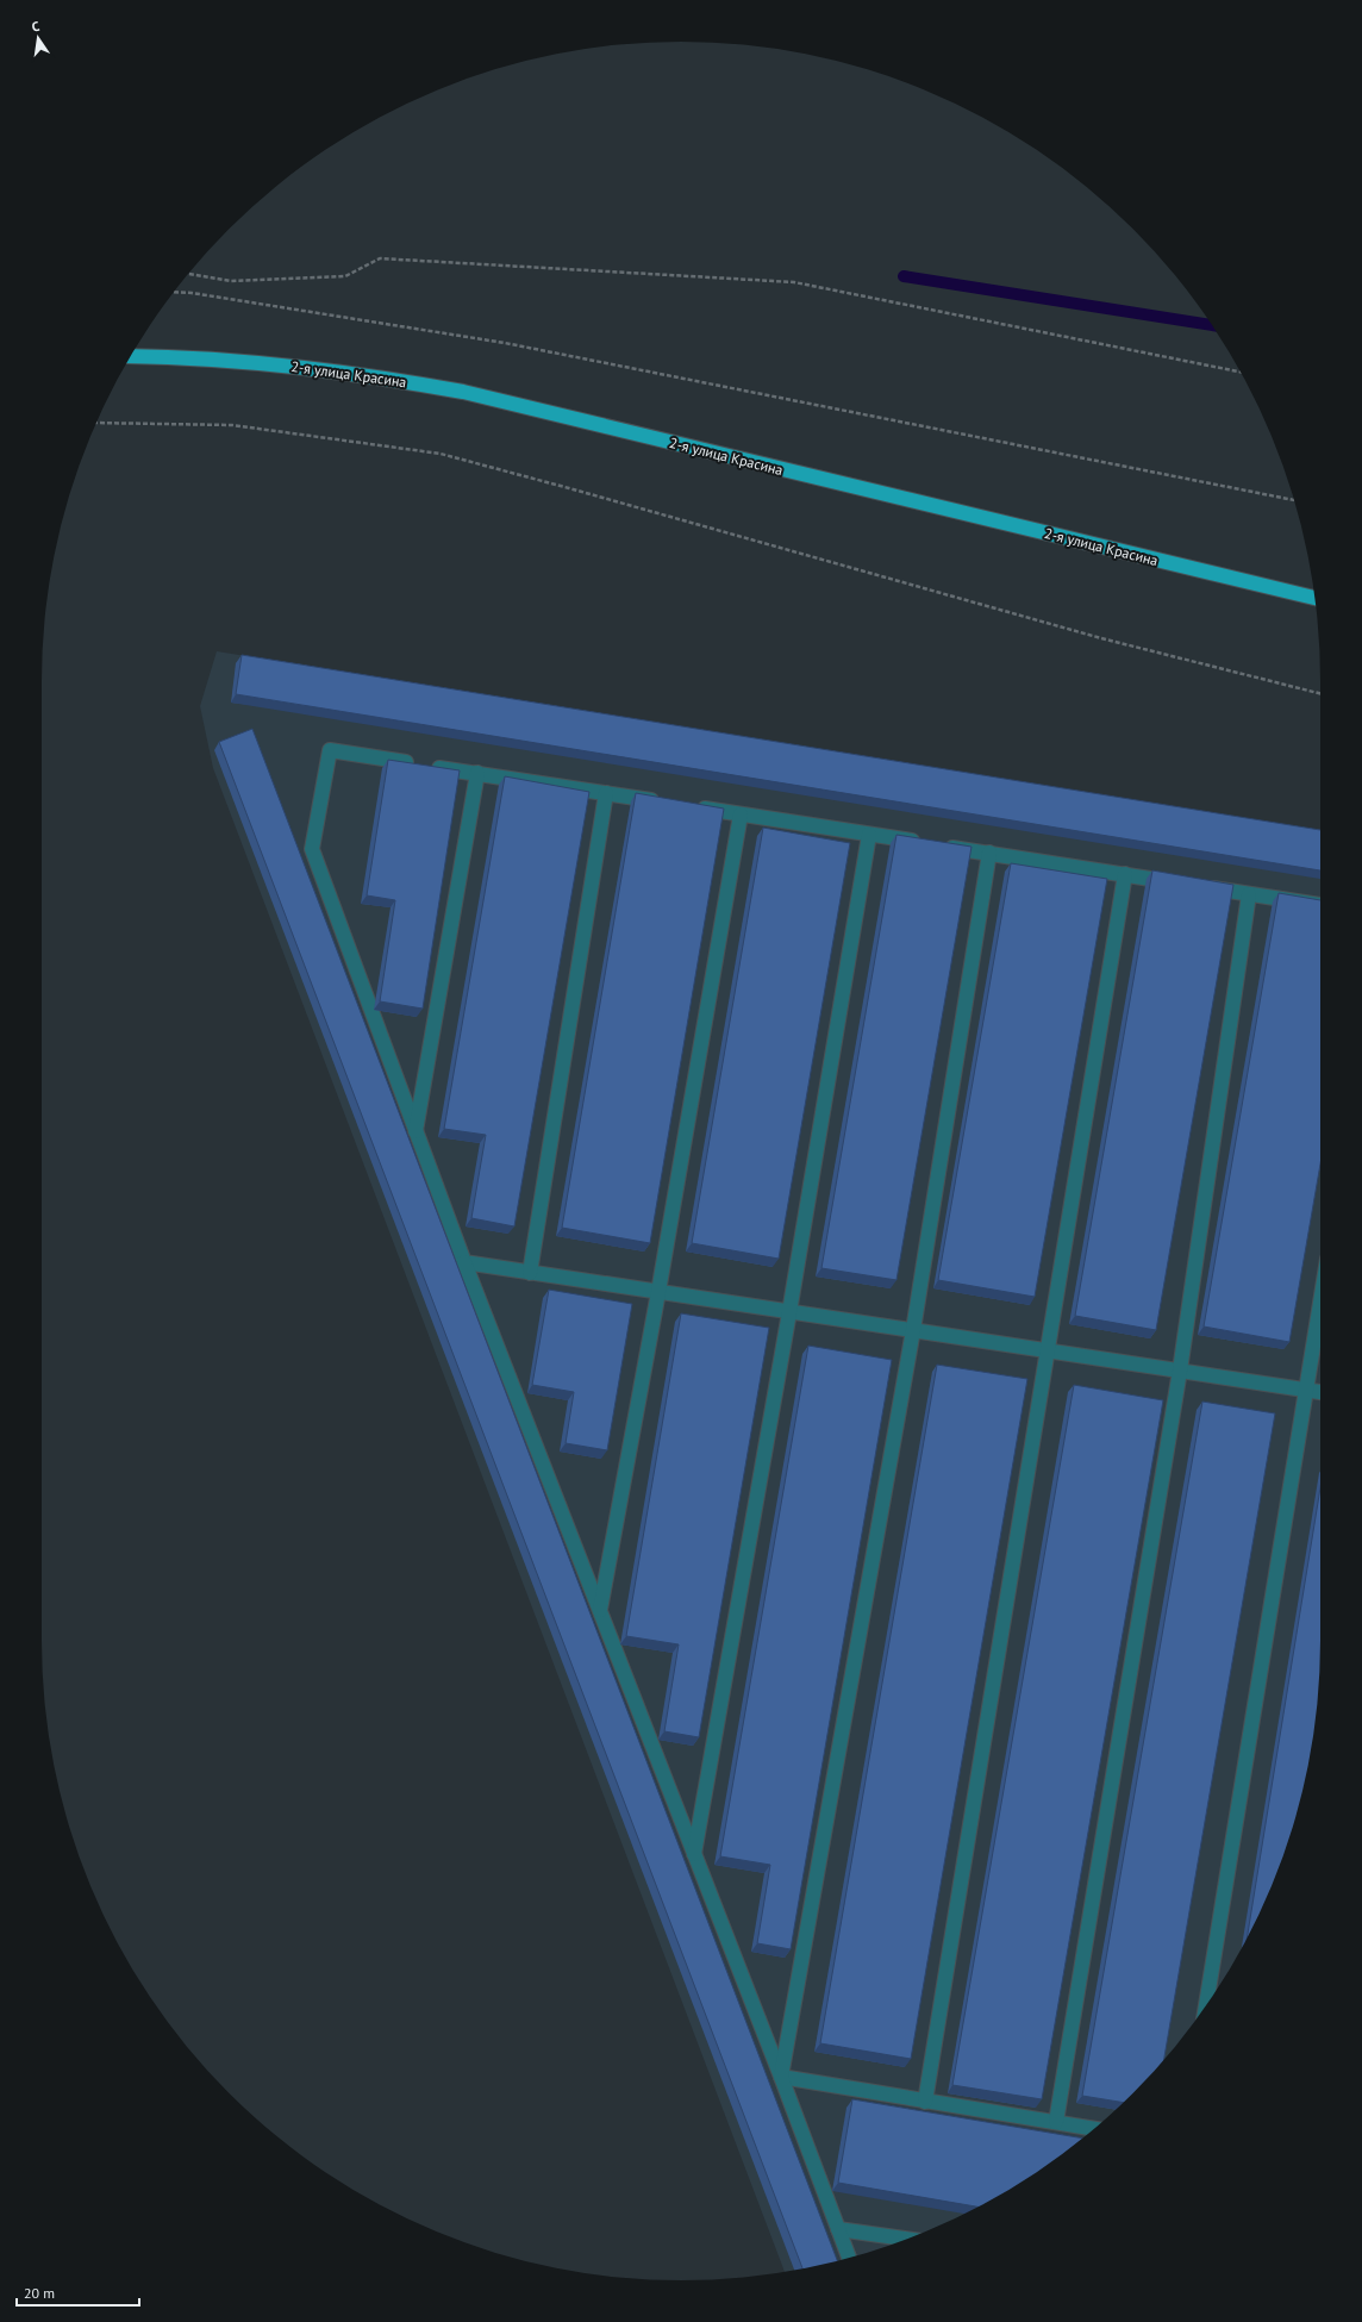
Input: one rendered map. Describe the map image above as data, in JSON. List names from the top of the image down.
{
  "streets": {
    "main road": ["2-я улица Красина"]
  },
  "scale_bar": "20 m",
  "north": "top"
}
